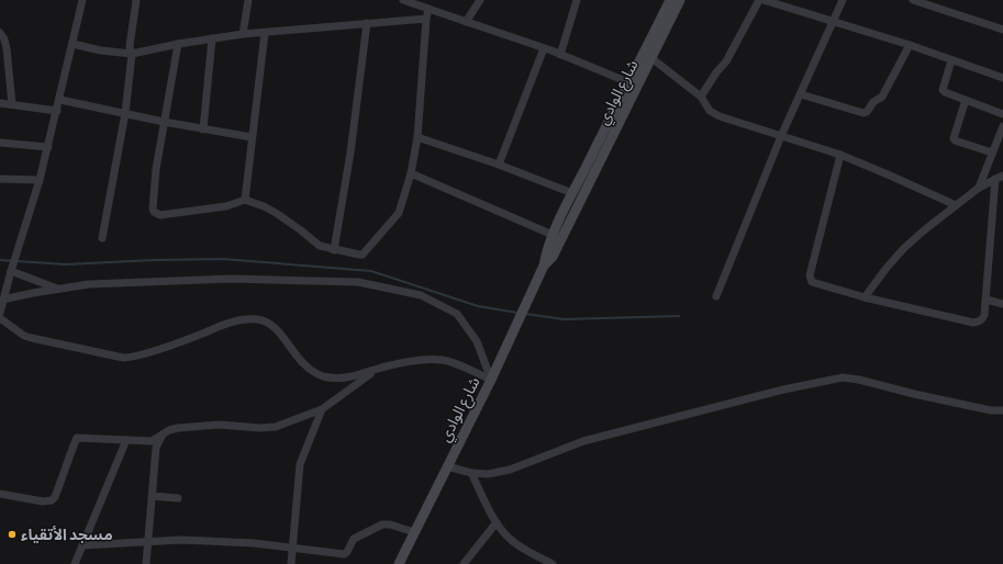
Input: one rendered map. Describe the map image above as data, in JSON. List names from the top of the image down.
{
  "streets": {
    "main road": ["شارع الوادي"]
  },
  "places": ["مسجد الأتقياء"]
}
